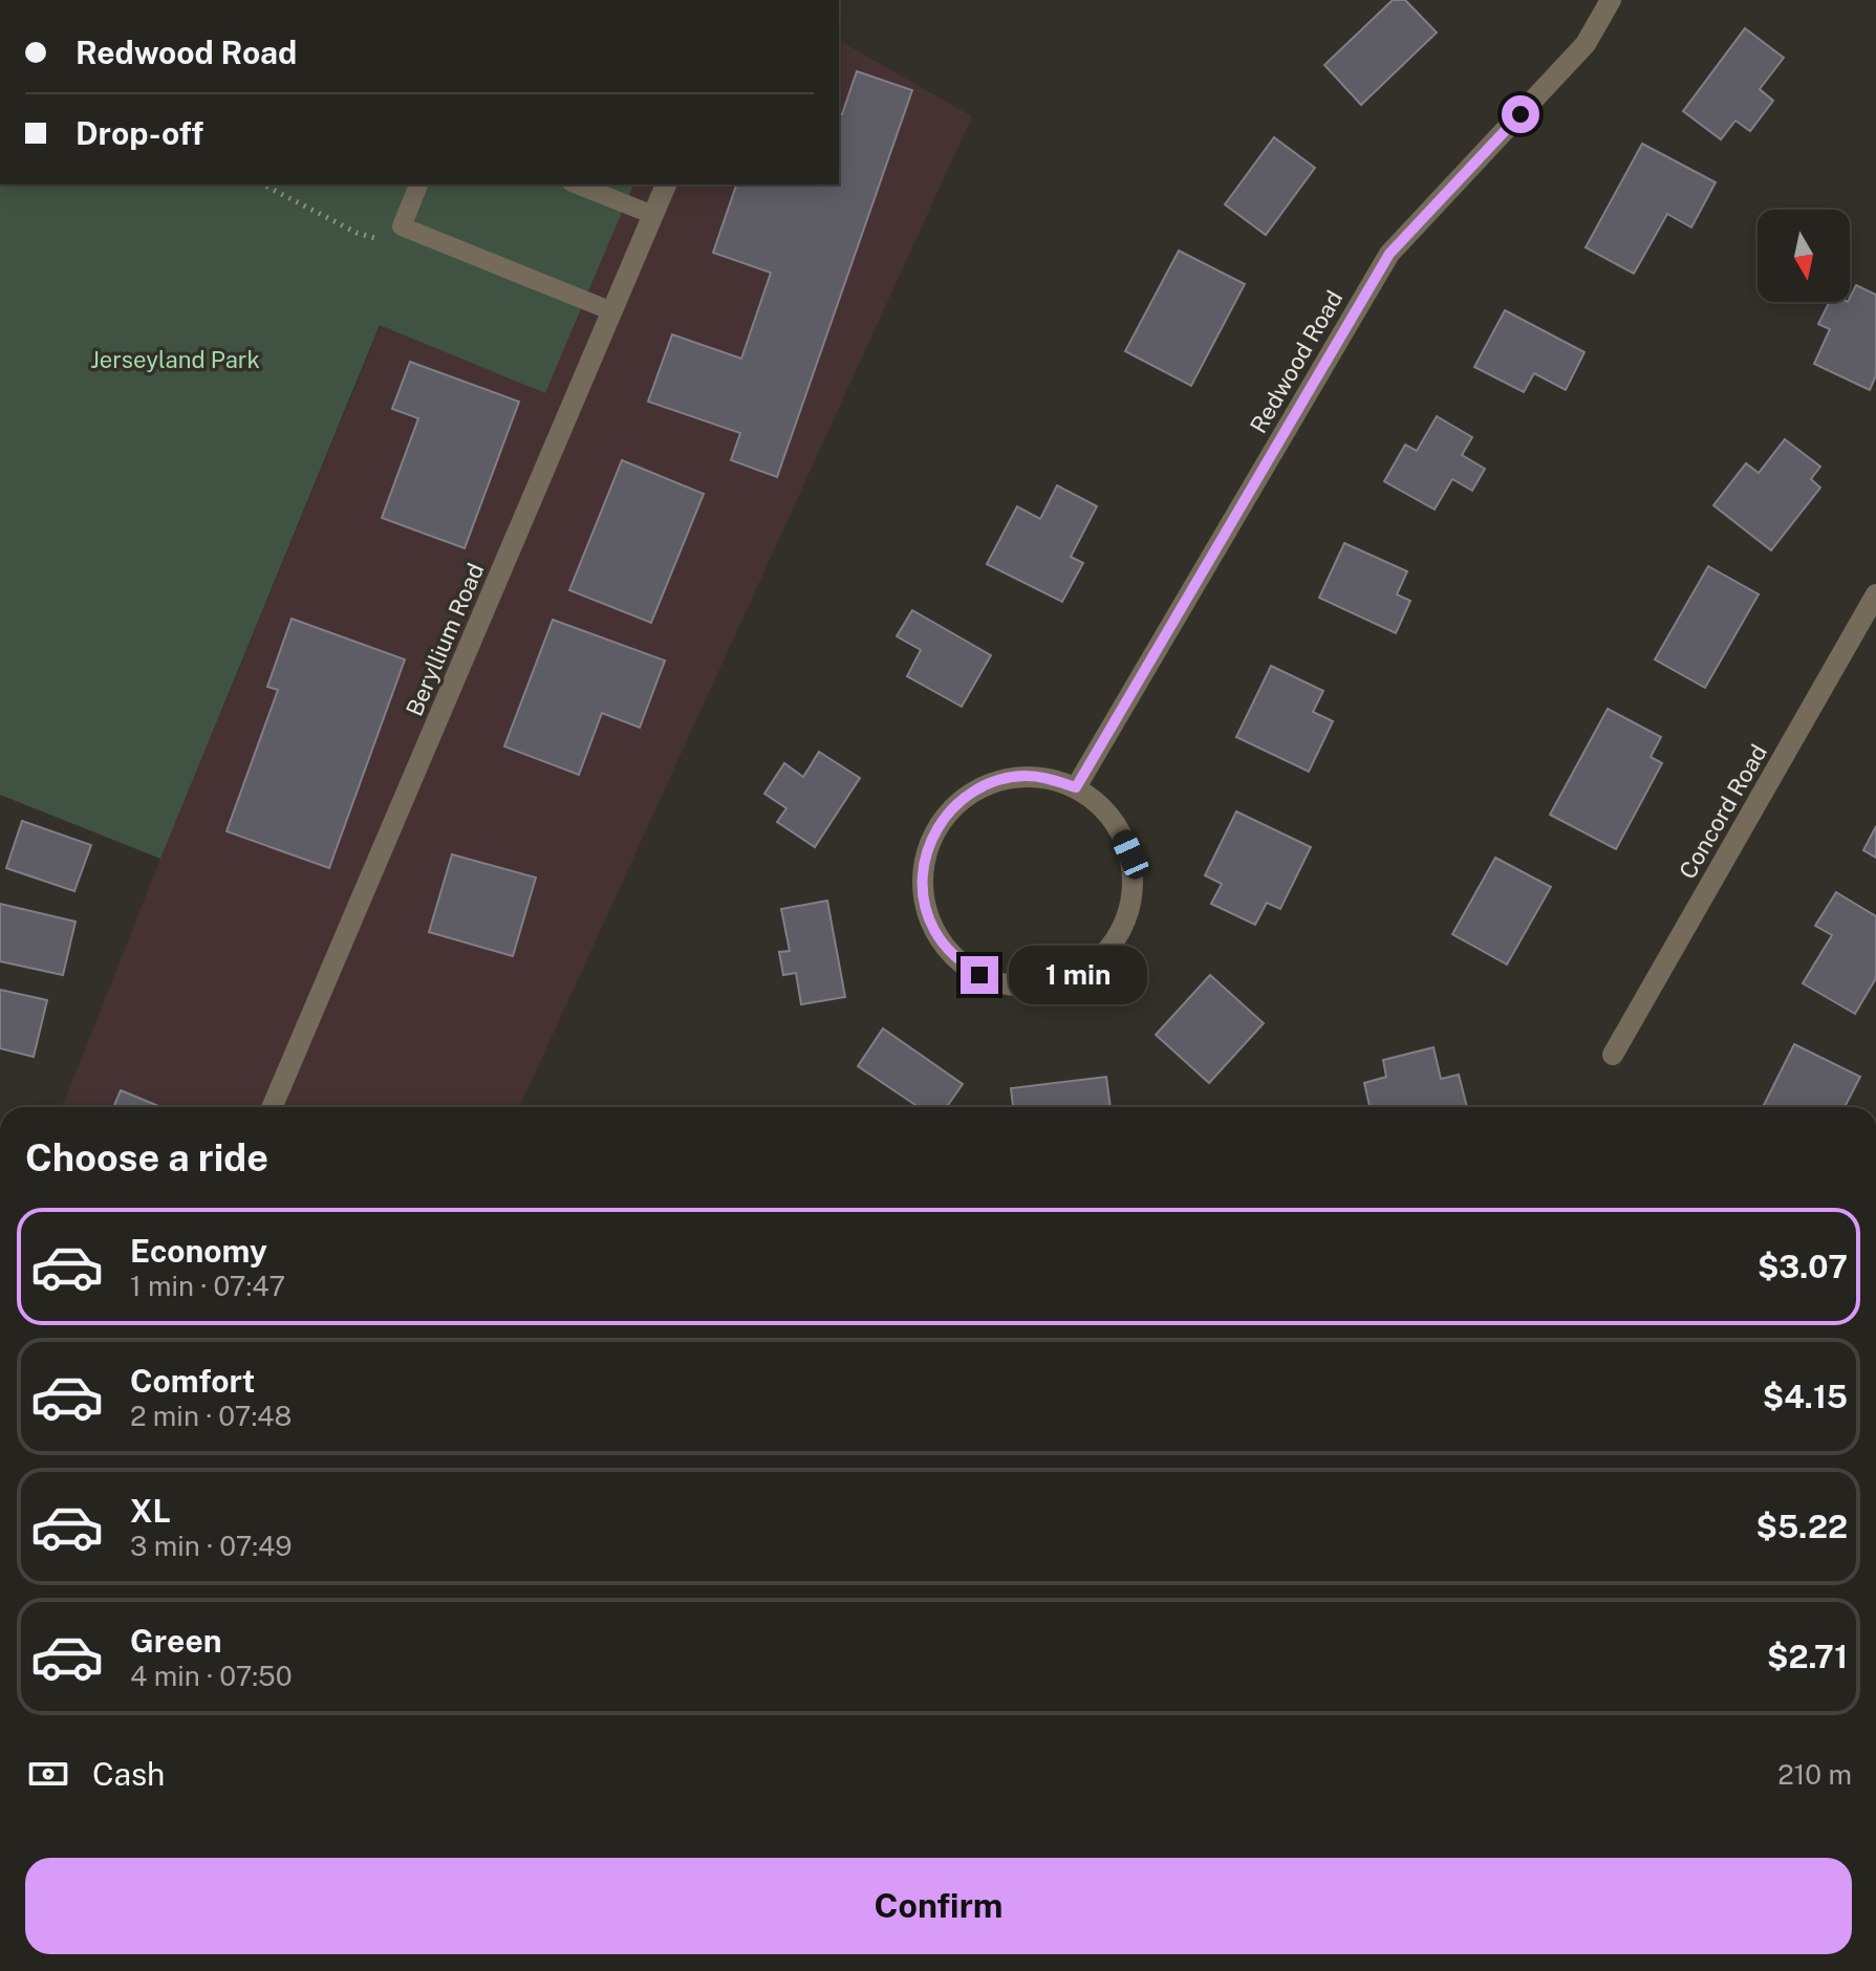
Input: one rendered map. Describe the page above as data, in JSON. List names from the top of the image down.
{
  "streets": {
    "street": ["Redwood Road", "Beryllium Road", "Concord Road"]
  },
  "parks": ["Jerseyland Park"],
  "north": "bottom",
  "page": {
    "banner": ["Redwood Road", "Drop-off"],
    "bubble": "1 min",
    "heading": "Choose a ride",
    "list": [
      {
        "name": "Economy",
        "note": "1 min · 07:47",
        "value": "$3.07"
      },
      {
        "name": "Comfort",
        "note": "2 min · 07:48",
        "value": "$4.15"
      },
      {
        "name": "XL",
        "note": "3 min · 07:49",
        "value": "$5.22"
      },
      {
        "name": "Green",
        "note": "4 min · 07:50",
        "value": "$2.71"
      }
    ],
    "pay": ["Cash", "210 m"],
    "buttons": "Confirm"
  }
}
